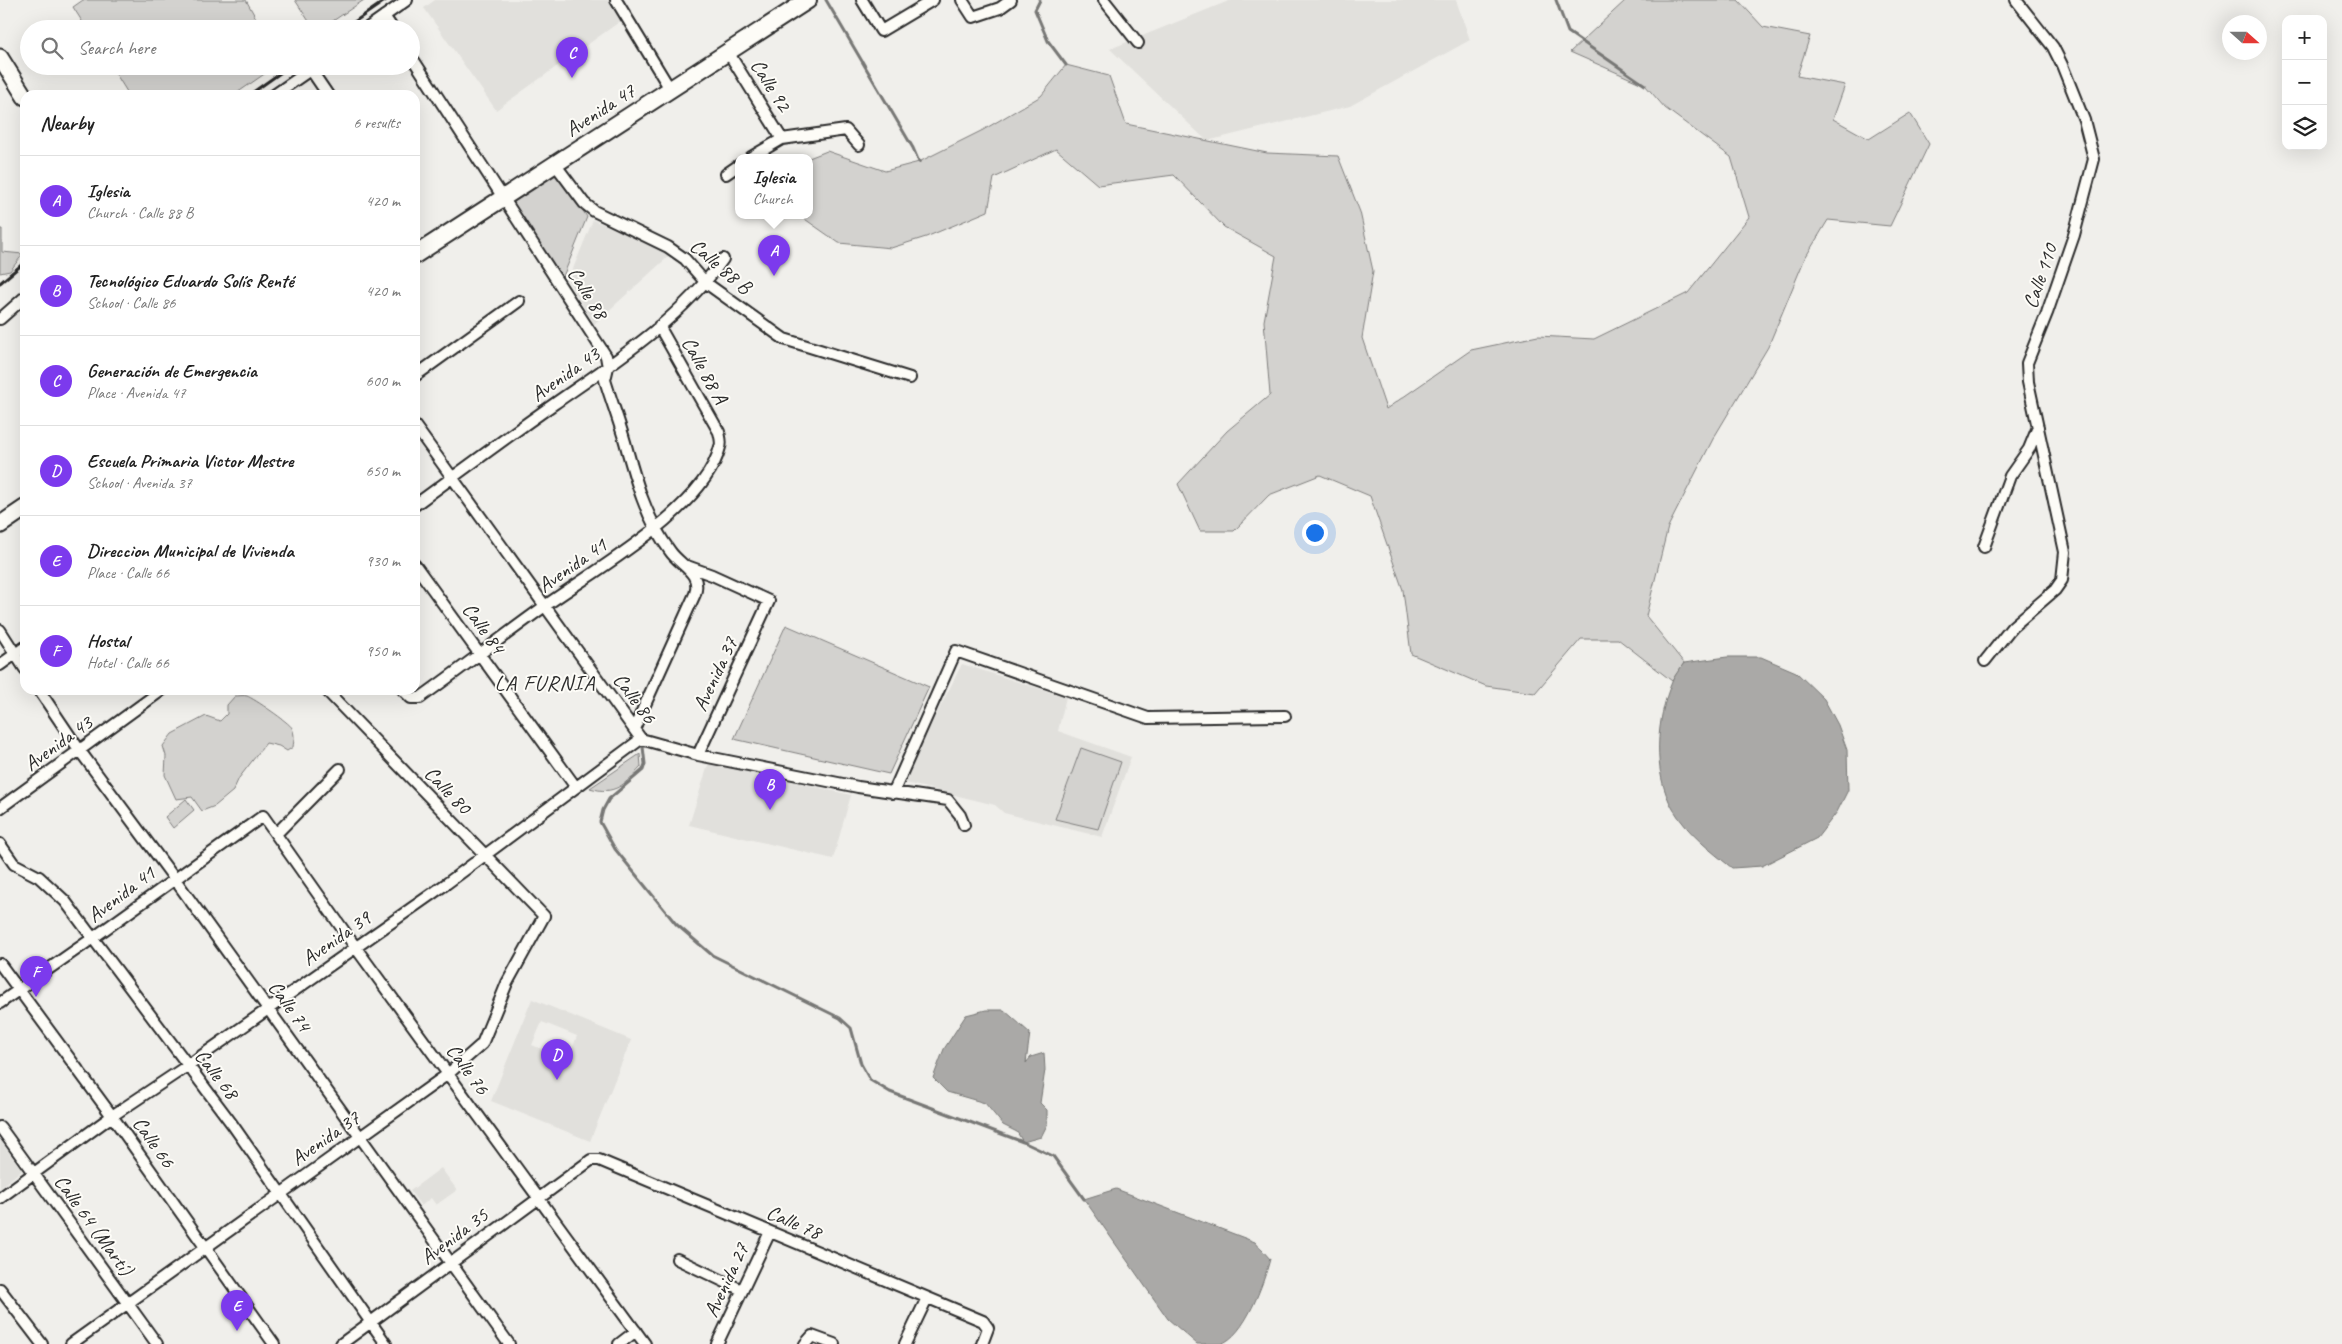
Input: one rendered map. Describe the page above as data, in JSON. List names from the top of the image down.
{
  "streets": {
    "main road": ["Avenida 47"],
    "street": [
      "Calle 92",
      "Calle 88 B",
      "Calle 110",
      "Calle 88",
      "Calle 88 A",
      "Avenida 43",
      "Avenida 41",
      "Calle 84",
      "Avenida 37",
      "Calle 86",
      "Calle 80",
      "Avenida 39",
      "Calle 74",
      "Calle 76",
      "Calle 68",
      "Calle 66",
      "Calle 78",
      "Calle 64 (Martí)",
      "Avenida 35",
      "Avenida 27"
    ]
  },
  "crossings": [
    ["Calle 92", "Avenida 47"],
    ["Avenida 47", "Calle 88 B"],
    ["Avenida 47", "Calle 88"],
    ["Calle 88 B", "Avenida 43"],
    ["Calle 88", "Avenida 43"],
    ["Calle 88", "Avenida 41"],
    ["Calle 88", "Avenida 37"],
    ["Calle 88", "Calle 86"],
    ["Calle 88 A", "Avenida 43"],
    ["Calle 88 A", "Avenida 41"],
    ["Avenida 43", "Calle 86"],
    ["Avenida 43", "Calle 74"],
    ["Avenida 41", "Calle 84"],
    ["Avenida 41", "Calle 86"],
    ["Avenida 41", "Calle 74"],
    ["Avenida 41", "Calle 76"],
    ["Avenida 41", "Calle 68"],
    ["Avenida 41", "Calle 66"],
    ["Calle 84", "Avenida 39"],
    ["Avenida 37", "Calle 86"],
    ["Avenida 37", "Calle 80"],
    ["Avenida 37", "Calle 74"],
    ["Avenida 37", "Calle 76"],
    ["Avenida 37", "Calle 68"],
    ["Avenida 37", "Calle 66"],
    ["Avenida 37", "Calle 64 (Martí)"],
    ["Calle 86", "Avenida 39"],
    ["Calle 80", "Avenida 39"],
    ["Avenida 39", "Calle 74"],
    ["Avenida 39", "Calle 76"],
    ["Avenida 39", "Calle 68"],
    ["Avenida 39", "Calle 66"],
    ["Avenida 39", "Calle 64 (Martí)"],
    ["Calle 74", "Avenida 35"],
    ["Calle 76", "Avenida 35"],
    ["Calle 68", "Avenida 35"],
    ["Calle 78", "Avenida 35"],
    ["Calle 78", "Avenida 27"]
  ],
  "districts": ["LA FURNIA"],
  "north": "right",
  "page": {
    "map_buttons": ["+", "−"],
    "search": "Search here",
    "pins": [
      "C",
      "A",
      "B",
      "F",
      "D",
      "E"
    ],
    "heading": ["Nearby", "6 results"],
    "popup": ["Iglesia", "Church"],
    "list": [
      {
        "mark": "A",
        "name": "Iglesia",
        "note": "Church · Calle 88 B",
        "value": "420 m"
      },
      {
        "mark": "B",
        "name": "Tecnológico Eduardo Solís Renté",
        "note": "School · Calle 86",
        "value": "420 m"
      },
      {
        "mark": "C",
        "name": "Generación de Emergencia",
        "note": "Place · Avenida 47",
        "value": "600 m"
      },
      {
        "mark": "D",
        "name": "Escuela Primaria Victor Mestre",
        "note": "School · Avenida 37",
        "value": "650 m"
      },
      {
        "mark": "E",
        "name": "Direccion Municipal de Vivienda",
        "note": "Place · Calle 66",
        "value": "930 m"
      },
      {
        "mark": "F",
        "name": "Hostal",
        "note": "Hotel · Calle 66",
        "value": "950 m"
      }
    ]
  }
}
